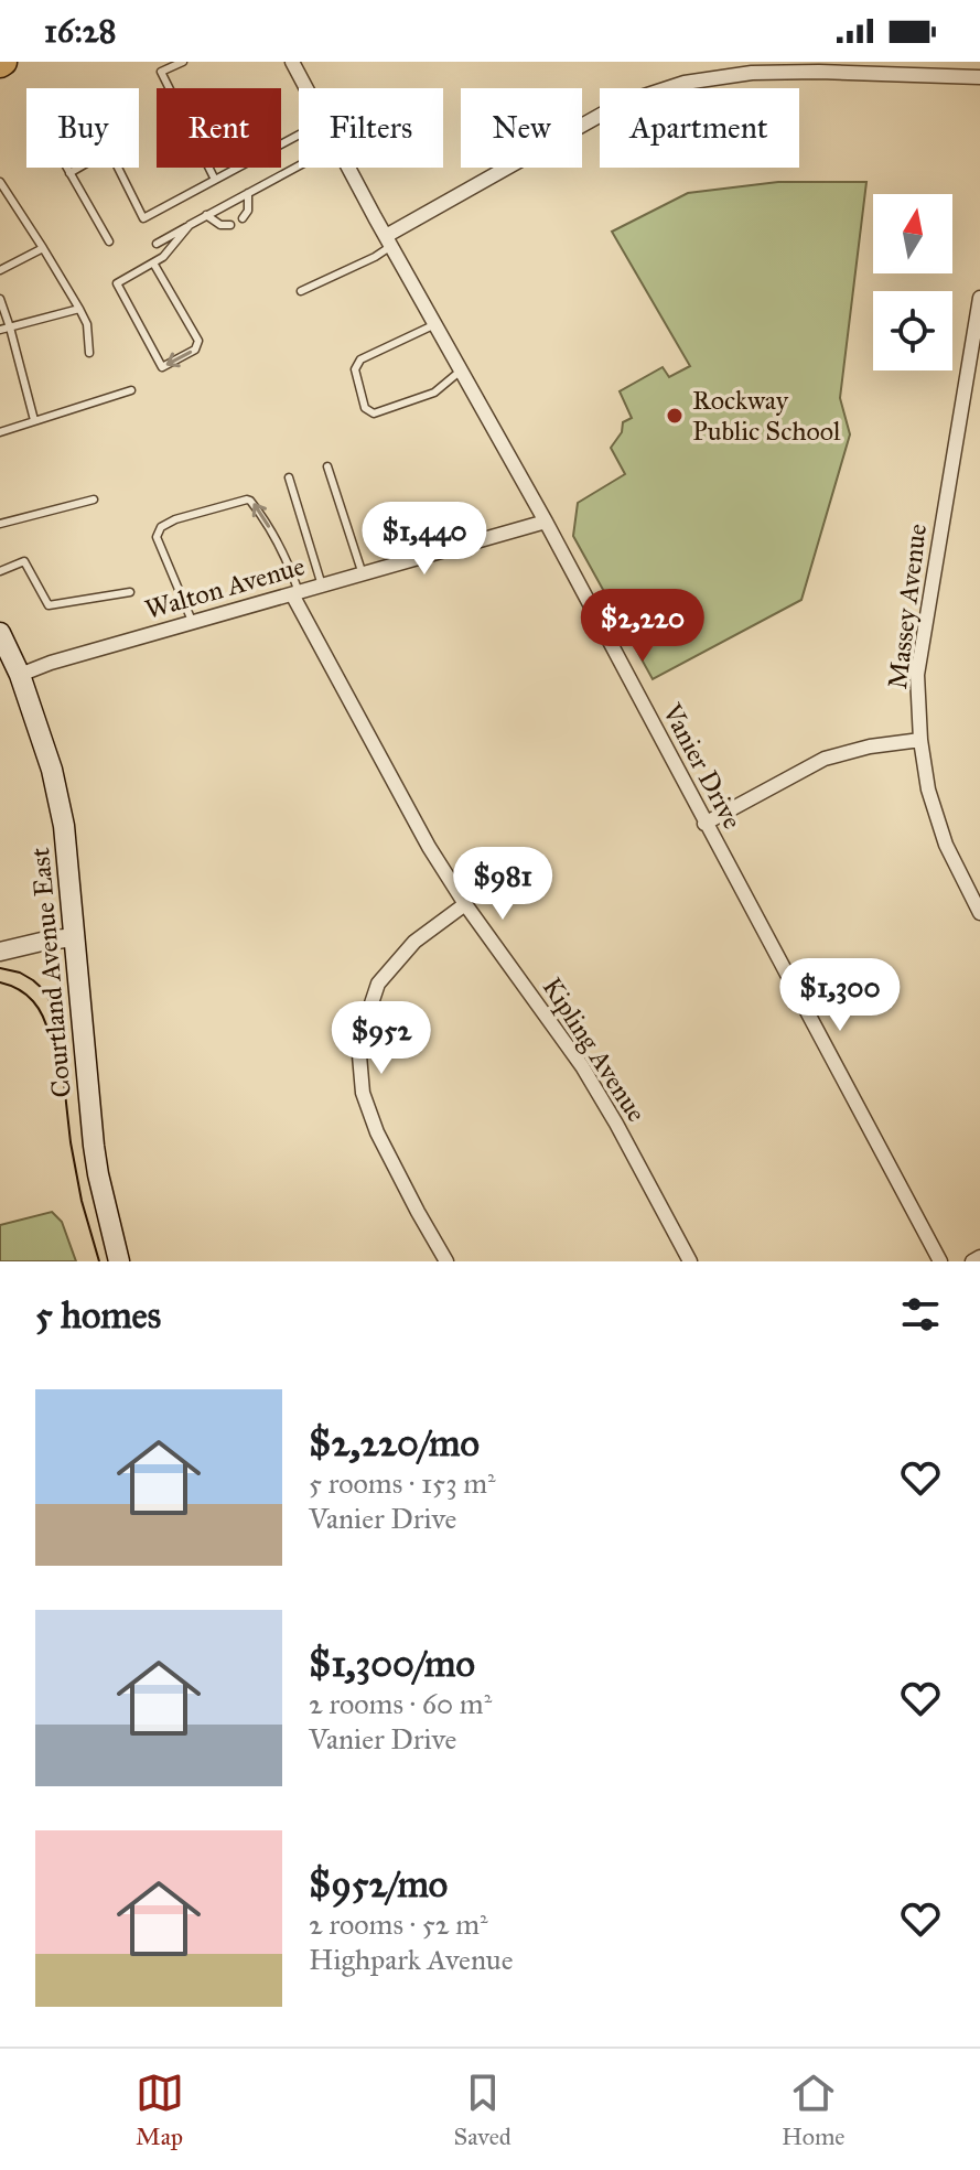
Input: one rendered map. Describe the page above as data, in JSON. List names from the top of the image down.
{
  "streets": {
    "main road": ["Courtland Avenue East"],
    "street": [
      "Walton Avenue",
      "Massey Avenue",
      "Vanier Drive",
      "Kipling Avenue"
    ]
  },
  "crossings": [
    ["Walton Avenue", "Vanier Drive"],
    ["Walton Avenue", "Courtland Avenue East"],
    ["Walton Avenue", "Kipling Avenue"]
  ],
  "places": ["Rockway Public School"],
  "north": "top",
  "page": {
    "status": "16:28",
    "chip": [
      "Buy",
      "Rent",
      "Filters",
      "New",
      "Apartment"
    ],
    "price": [
      "$1,440",
      "$2,220",
      "$981",
      "$1,300",
      "$952"
    ],
    "heading": "5 homes",
    "list": [
      {
        "name": "$2,220/mo",
        "note": "5 rooms · 153 m² · Vanier Drive"
      },
      {
        "name": "$1,300/mo",
        "note": "2 rooms · 60 m² · Vanier Drive"
      },
      {
        "name": "$952/mo",
        "note": "2 rooms · 52 m² · Highpark Avenue"
      }
    ],
    "tabs": ["Map", "Saved", "Home"]
  }
}
